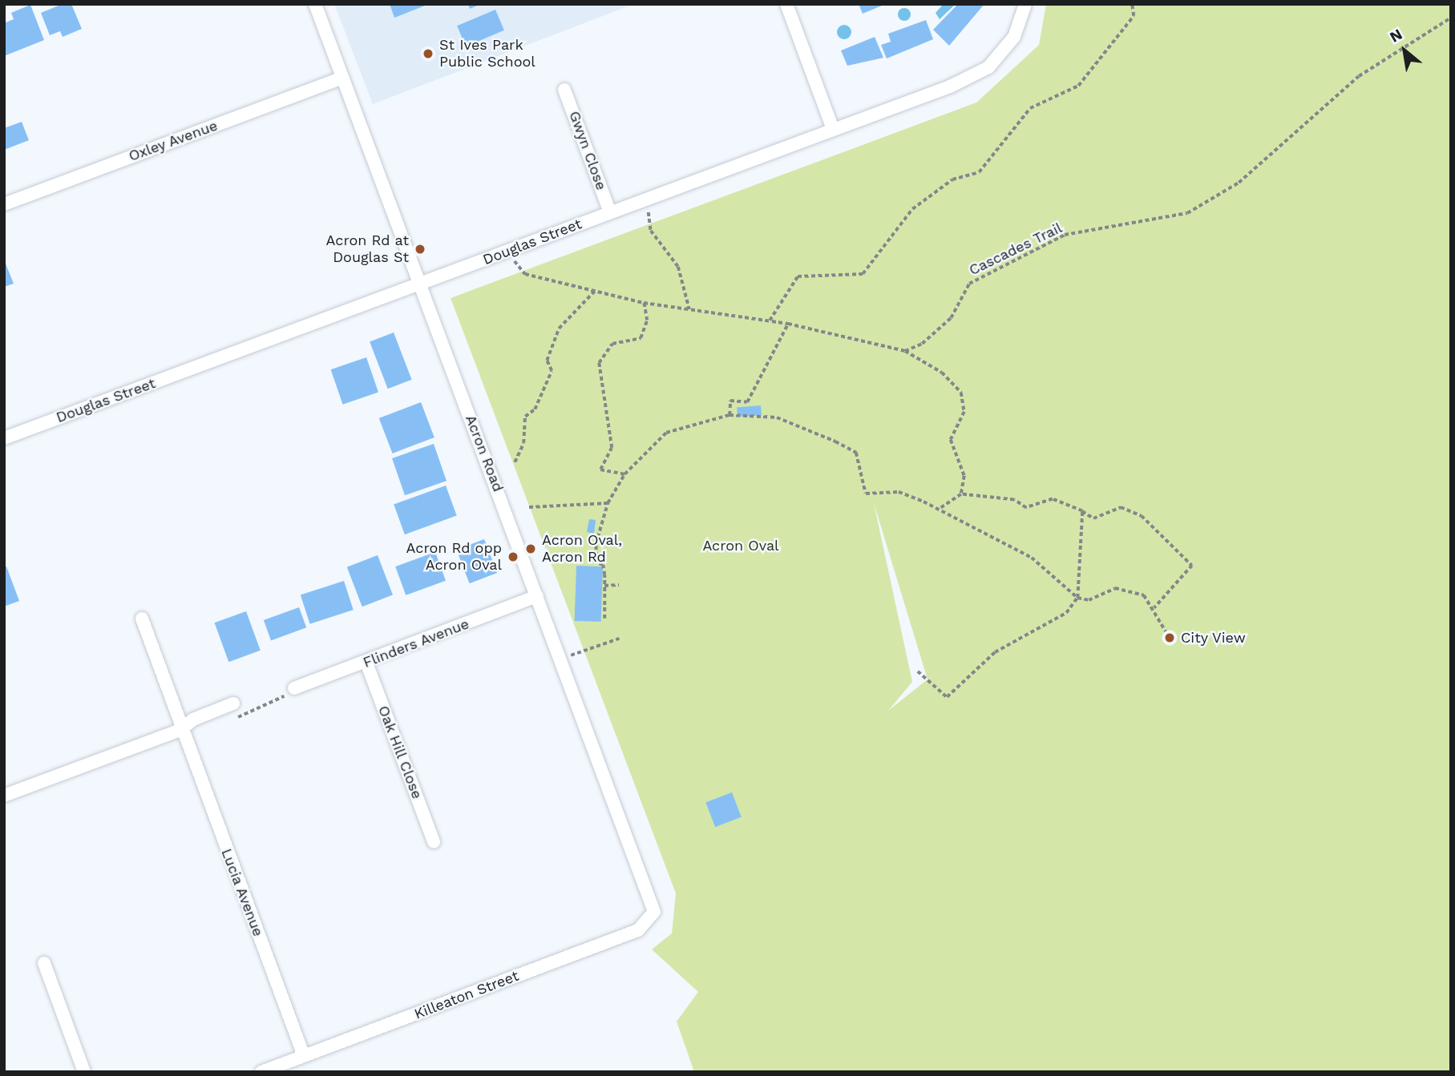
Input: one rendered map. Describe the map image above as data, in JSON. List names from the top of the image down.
{
  "streets": {
    "street": [
      "Oxley Avenue",
      "Gwyn Close",
      "Douglas Street",
      "Acron Road",
      "Flinders Avenue",
      "Oak Hill Close",
      "Lucia Avenue",
      "Killeaton Street"
    ],
    "path": ["Cascades Trail"]
  },
  "crossings": [
    ["Oxley Avenue", "Acron Road"],
    ["Gwyn Close", "Douglas Street"],
    ["Douglas Street", "Acron Road"],
    ["Acron Road", "Flinders Avenue"],
    ["Acron Road", "Killeaton Street"],
    ["Flinders Avenue", "Oak Hill Close"],
    ["Lucia Avenue", "Killeaton Street"]
  ],
  "parks": ["Acron Oval"],
  "places": [
    "St Ives Park Public School",
    "Acron Rd at Douglas St",
    "Acron Oval, Acron Rd",
    "Acron Rd opp Acron Oval",
    "City View"
  ],
  "north": "top left"
}
